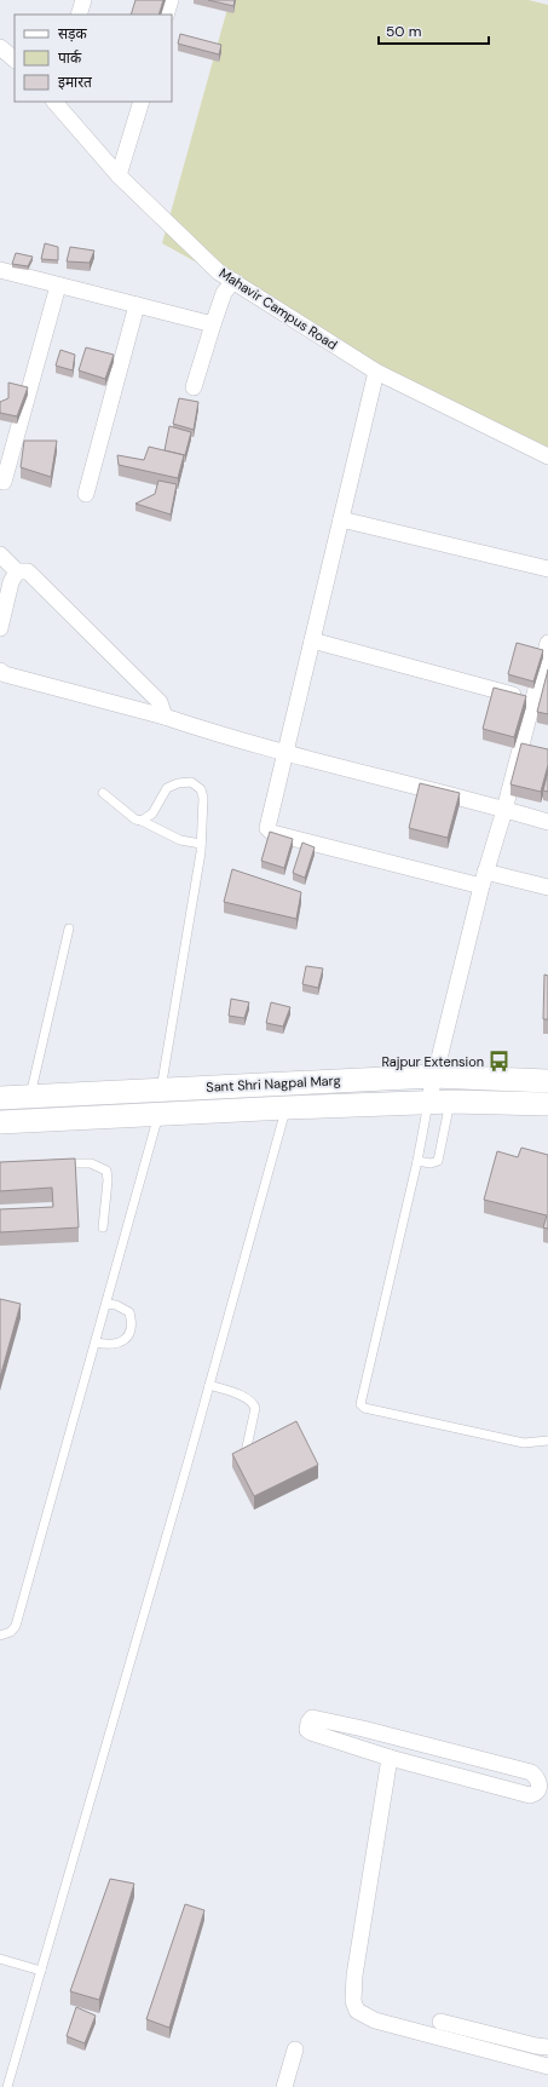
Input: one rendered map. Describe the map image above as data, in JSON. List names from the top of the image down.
{
  "streets": {
    "main road": ["Sant Shri Nagpal Marg"],
    "street": ["Mahavir Campus Road"]
  },
  "places": {
    "bus stop": ["Rajpur Extension"]
  },
  "legend": ["सड़क", "पार्क", "इमारत"],
  "scale_bar": "50 m"
}
